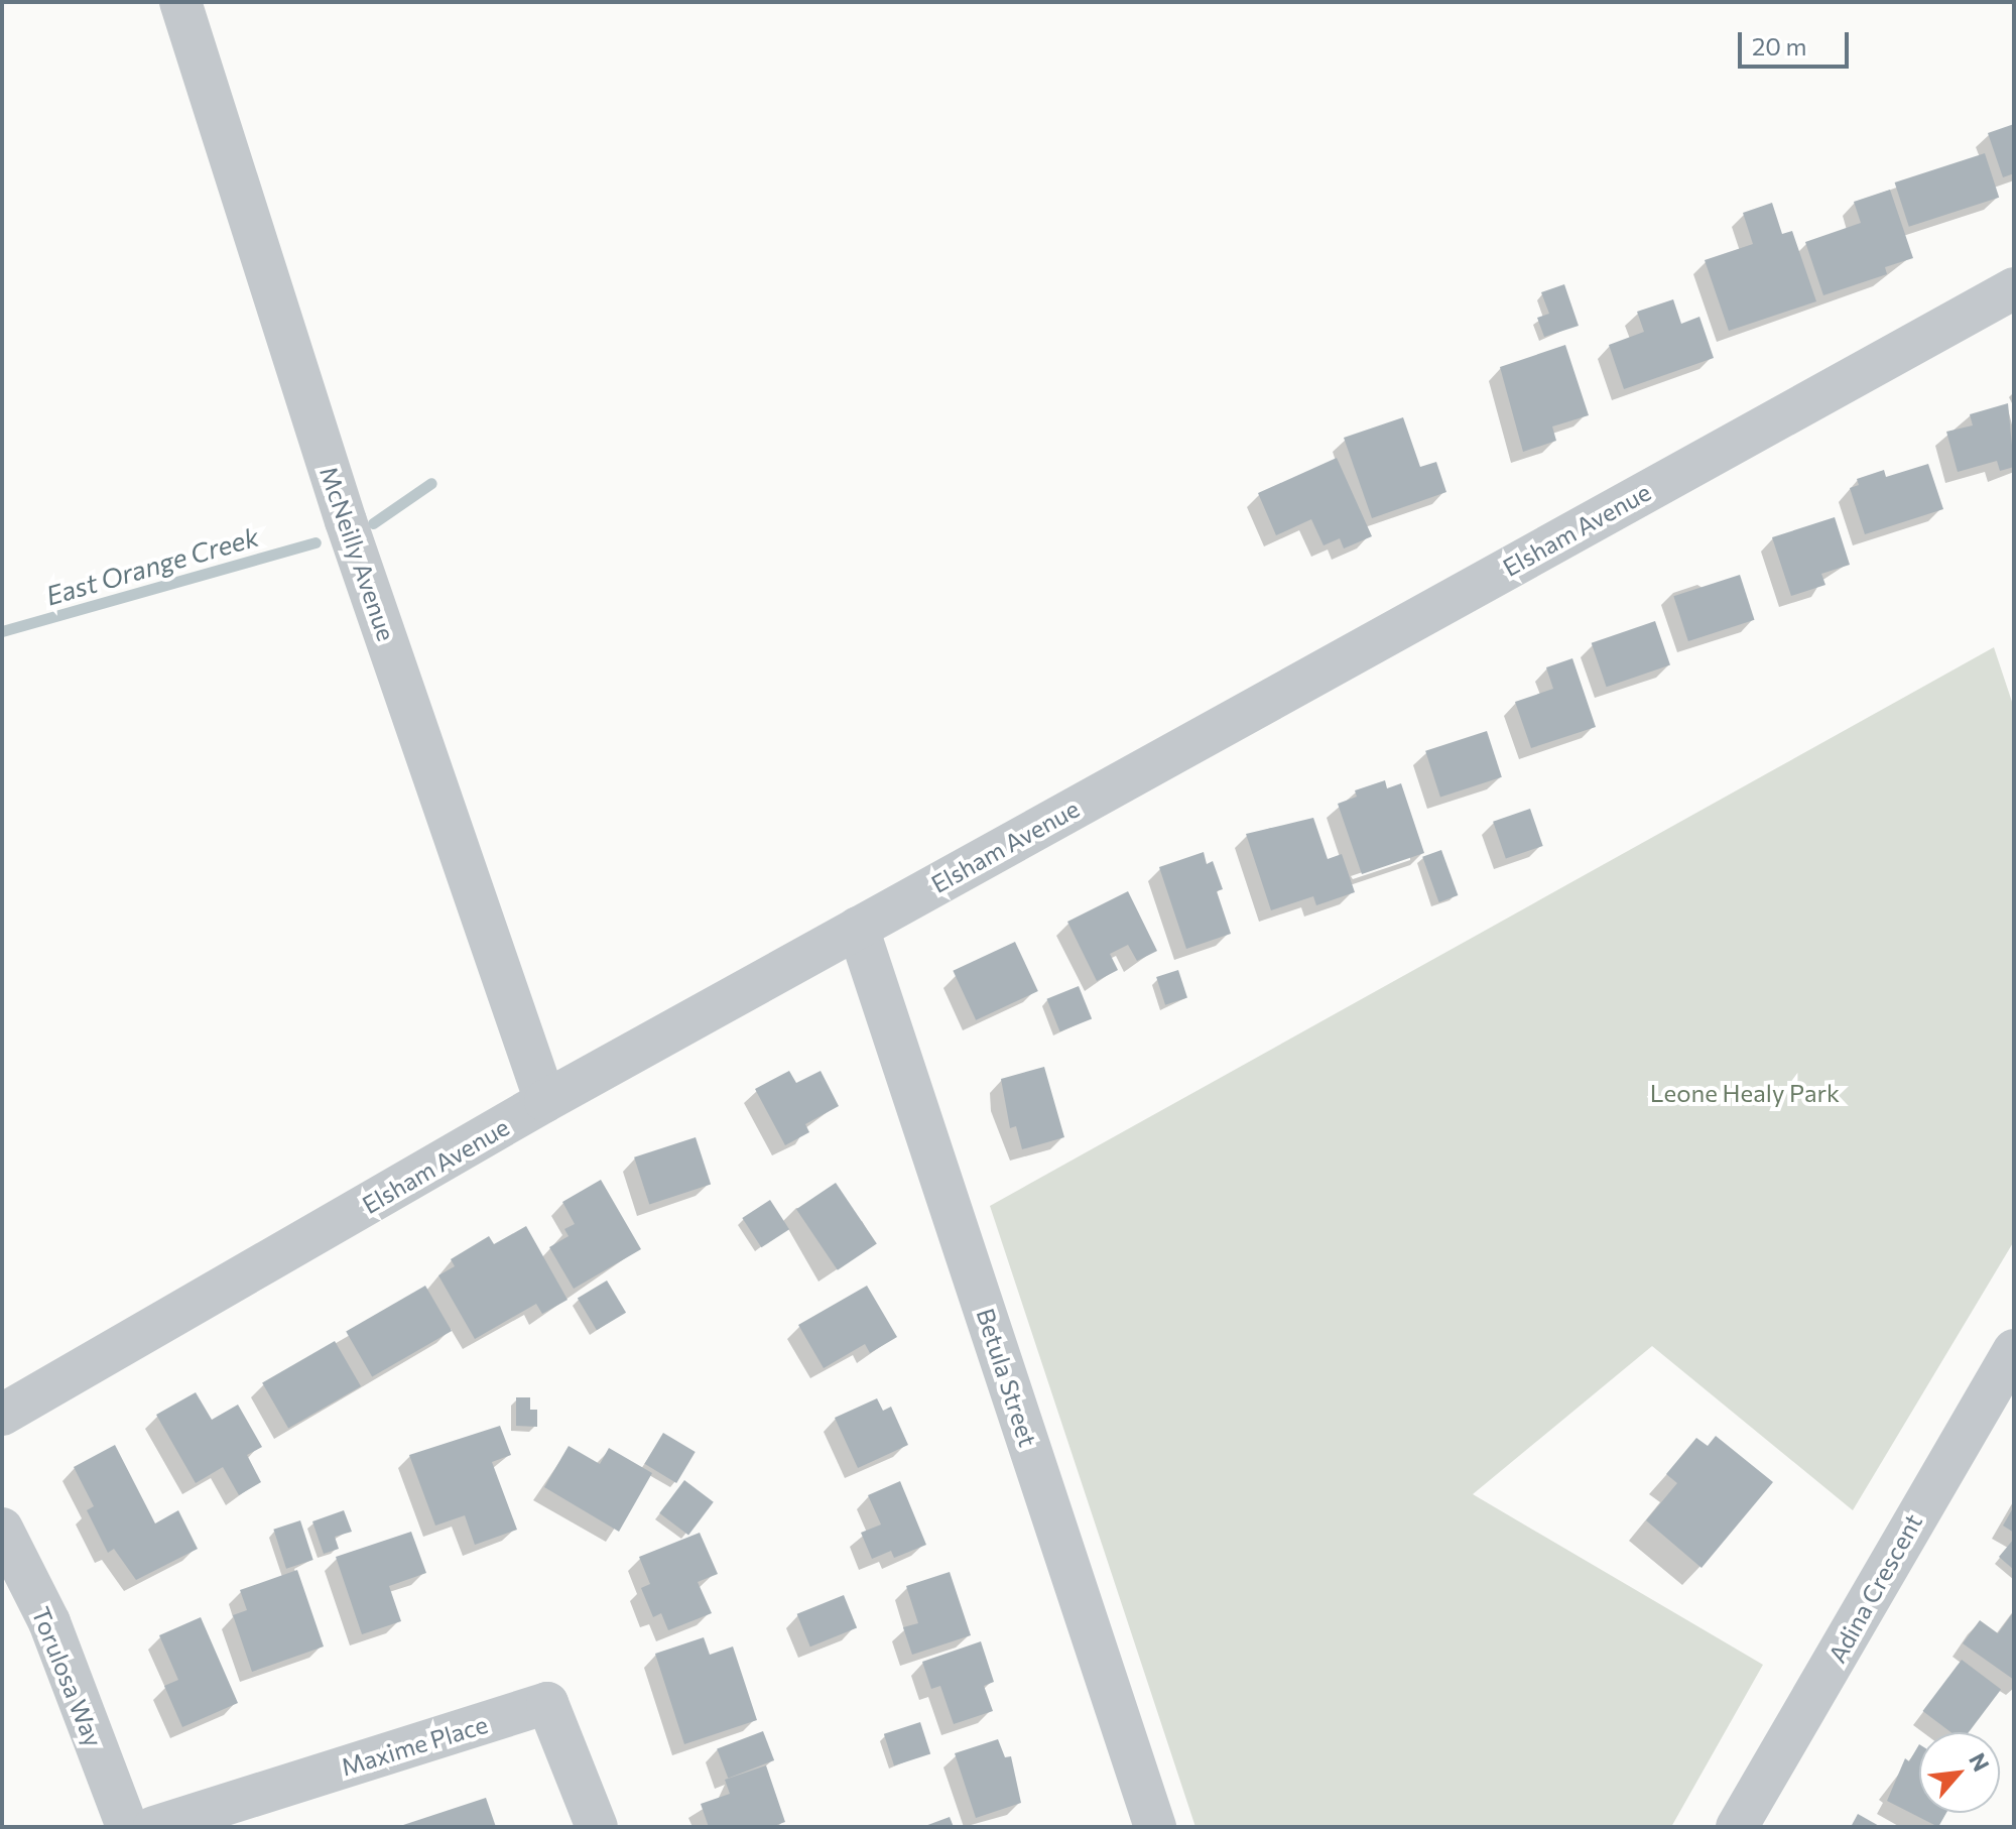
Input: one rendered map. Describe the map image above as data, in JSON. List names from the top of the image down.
{
  "streets": {
    "street": [
      "Elsham Avenue",
      "McNeilly Avenue",
      "Betula Street",
      "Adina Crescent",
      "Torulosa Way",
      "Maxime Place"
    ]
  },
  "crossings": [
    ["Elsham Avenue", "McNeilly Avenue"],
    ["Elsham Avenue", "Betula Street"]
  ],
  "water": ["East Orange Creek"],
  "parks": ["Leone Healy Park"],
  "scale_bar": "20 m",
  "north": "top right"
}
